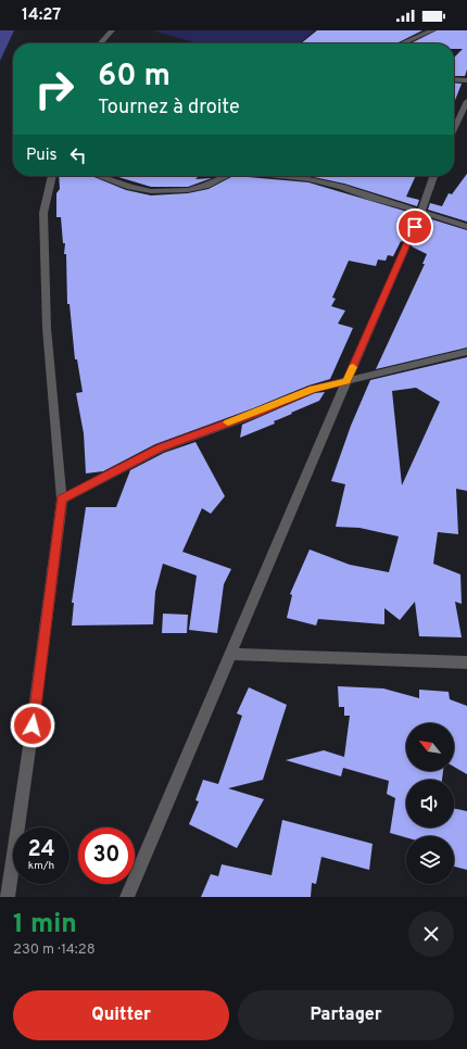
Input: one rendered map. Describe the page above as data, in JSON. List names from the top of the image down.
{
  "north": "top left",
  "page": {
    "status": "14:27",
    "turn": ["60 m", "Tournez à droite"],
    "then": "Puis",
    "speed": "24 km/h",
    "limit": "30",
    "heading": ["1 min", "230 m · 14:28"],
    "buttons": ["Quitter", "Partager"]
  }
}
